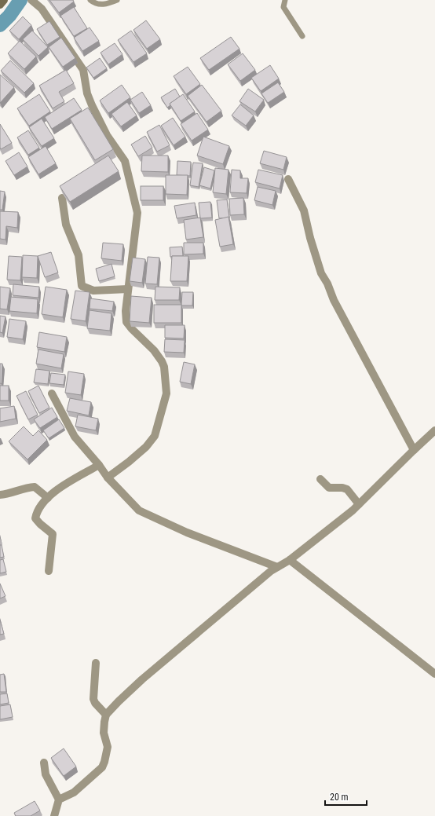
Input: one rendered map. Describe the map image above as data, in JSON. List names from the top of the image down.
{
  "scale_bar": "20 m"
}
